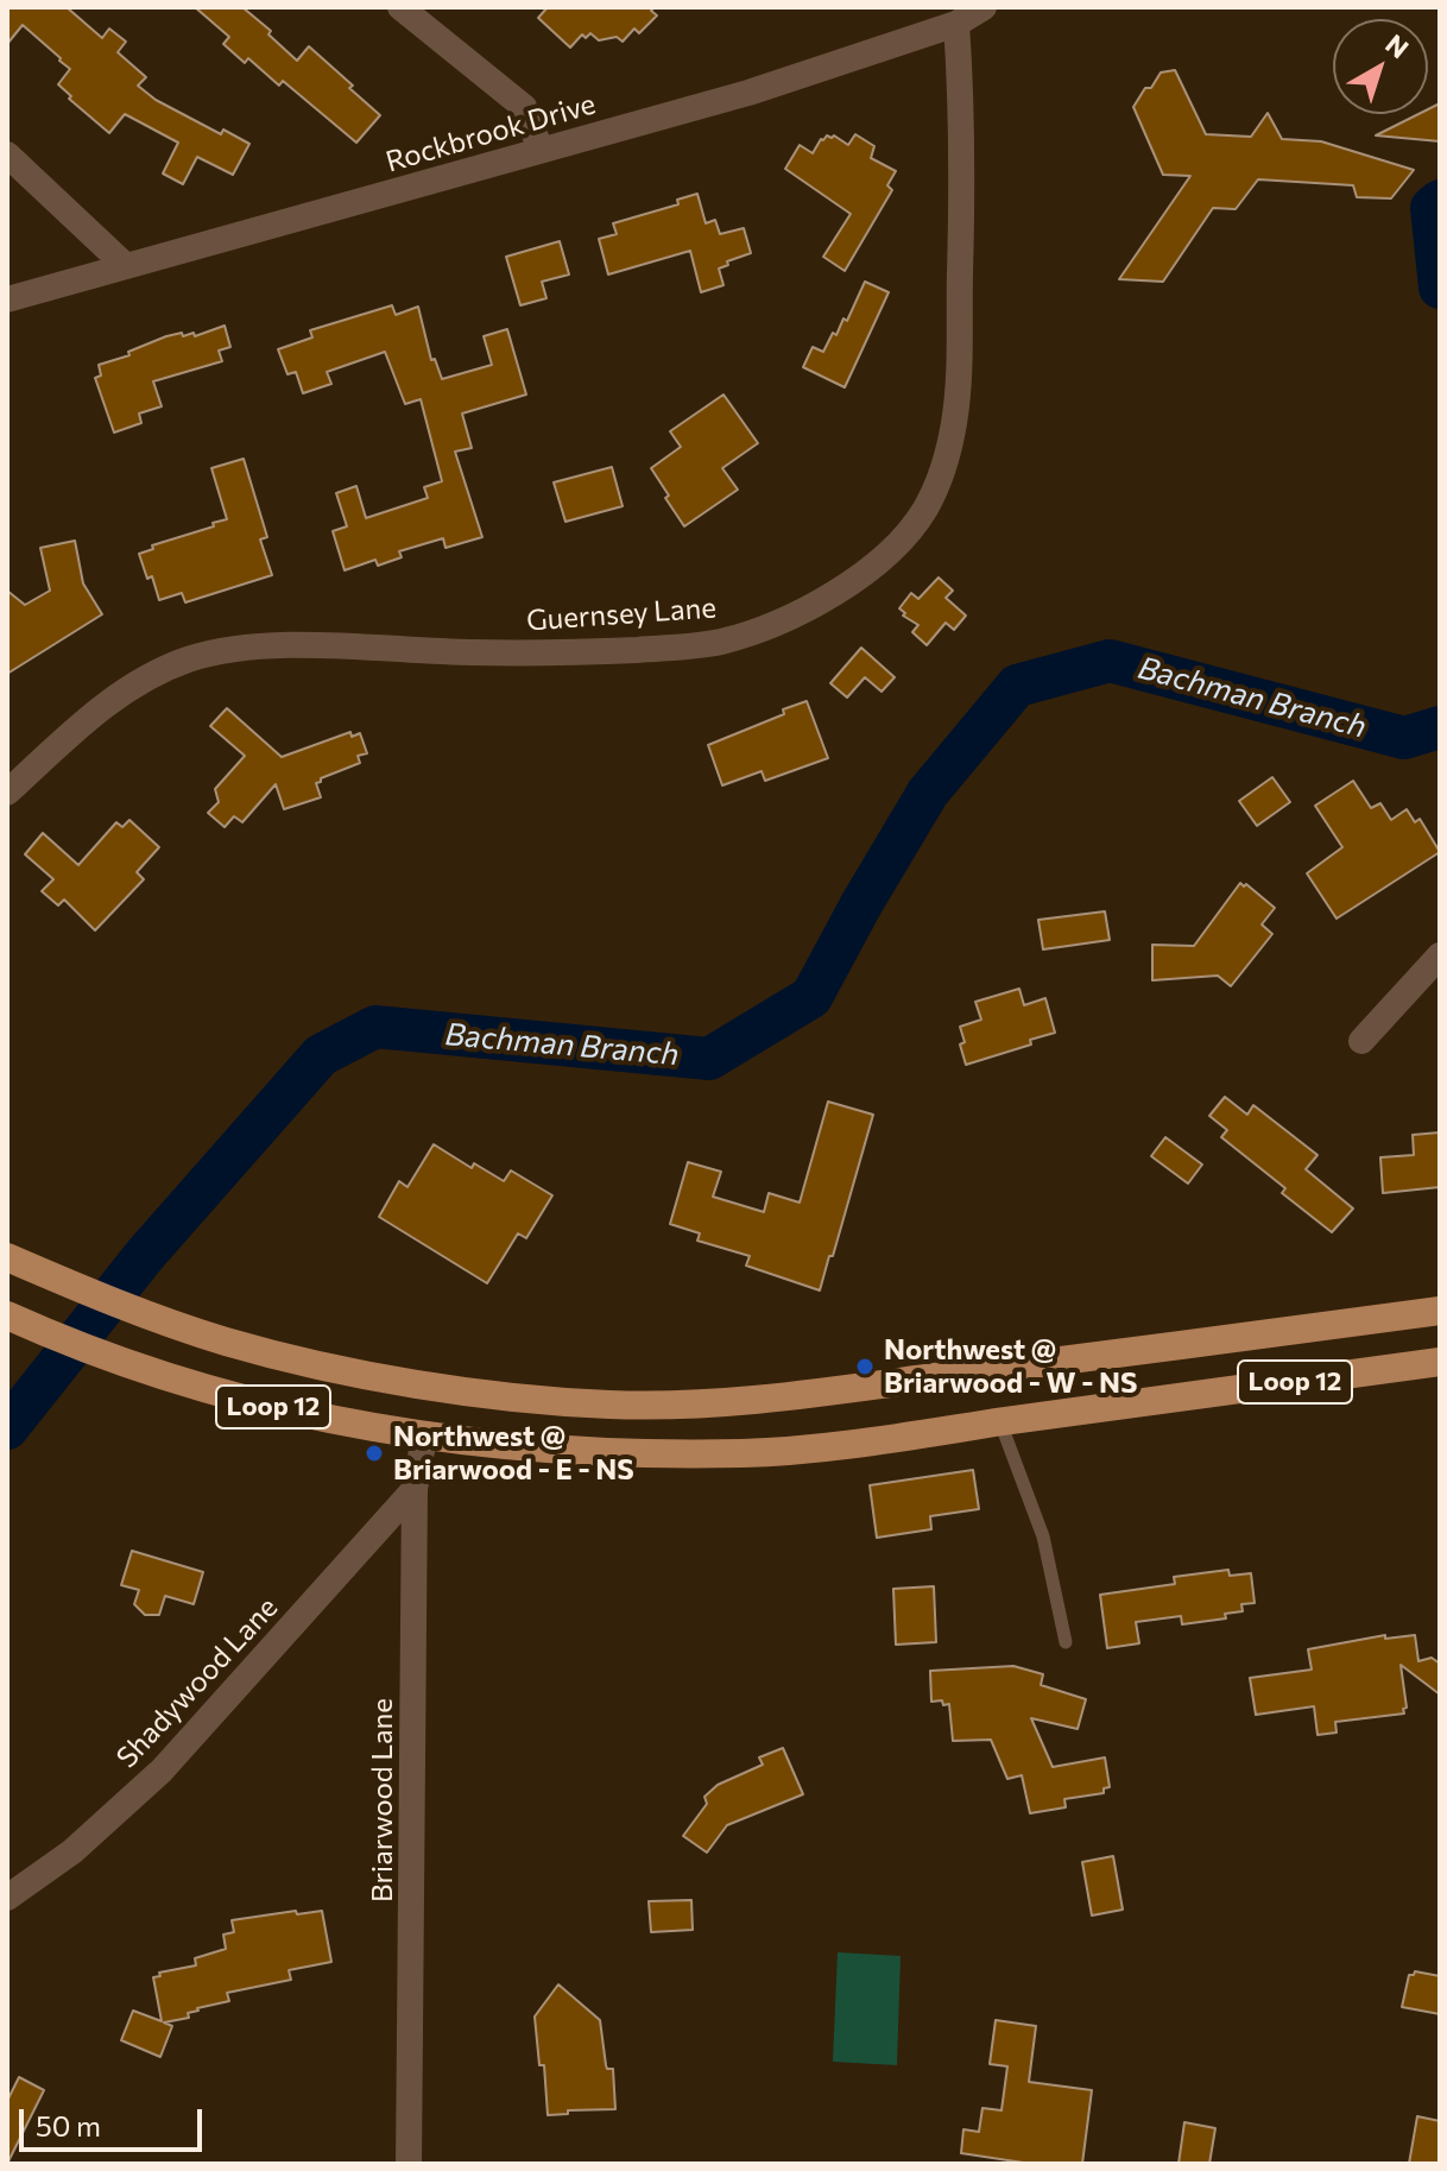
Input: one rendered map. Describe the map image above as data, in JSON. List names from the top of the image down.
{
  "streets": {
    "main road": ["Loop 12"],
    "street": [
      "Rockbrook Drive",
      "Guernsey Lane",
      "Shadywood Lane",
      "Briarwood Lane"
    ]
  },
  "crossings": [
    ["Rockbrook Drive", "Guernsey Lane"],
    ["Loop 12", "Briarwood Lane"],
    ["Shadywood Lane", "Briarwood Lane"]
  ],
  "water": ["Bachman Branch"],
  "places": ["Northwest @ Briarwood - W - NS", "Northwest @ Briarwood - E - NS"],
  "scale_bar": "50 m",
  "north": "top right"
}
